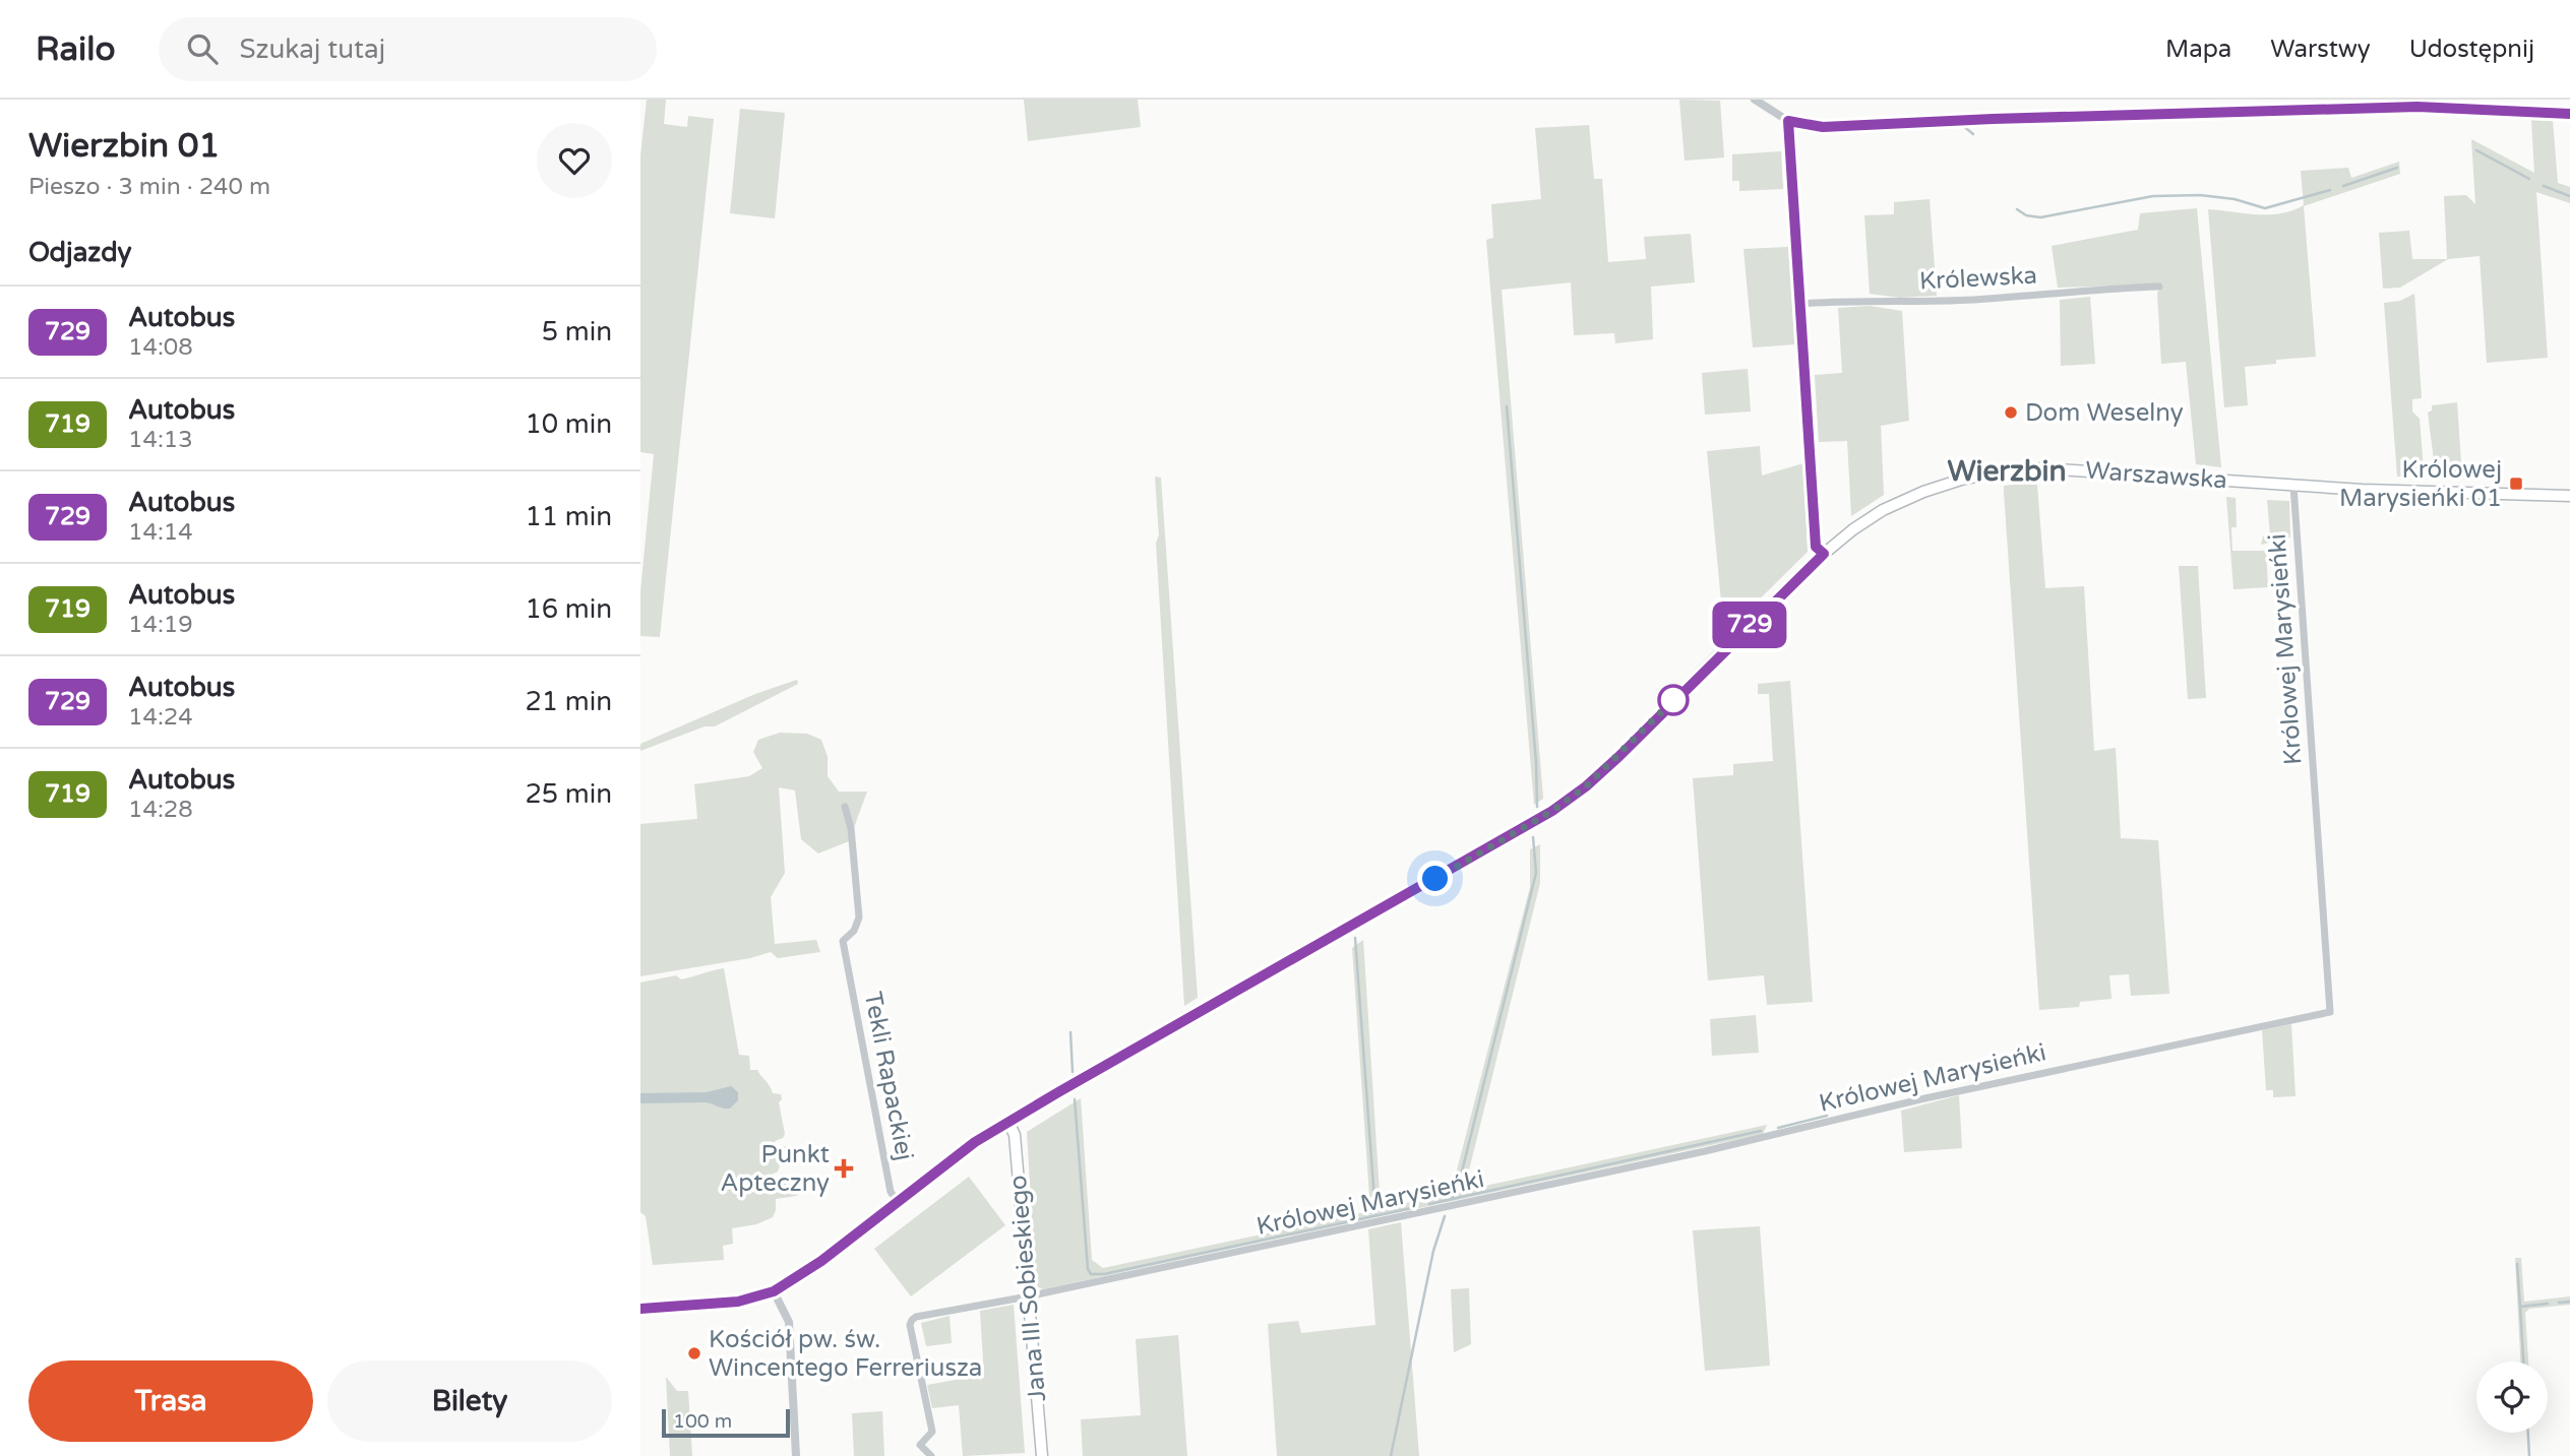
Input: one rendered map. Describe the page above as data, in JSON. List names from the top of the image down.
{
  "streets": {
    "main road": ["Warszawska", "Jana III Sobieskiego"],
    "street": ["Królewska", "Królowej Marysieńki", "Tekli Rapackiej"]
  },
  "crossings": [
    ["Warszawska", "Królowej Marysieńki"],
    ["Warszawska", "Tekli Rapackiej"],
    ["Warszawska", "Jana III Sobieskiego"],
    ["Królowej Marysieńki", "Jana III Sobieskiego"]
  ],
  "districts": ["Wierzbin"],
  "places": {
    "other": ["Dom Weselny", "Kościół pw. św. Wincentego Ferreriusza"],
    "transit": ["Królowej Marysieńki 01"],
    "health": ["Punkt Apteczny"]
  },
  "lines": ["bus line 729"],
  "scale_bar": "100 m",
  "page": {
    "header": "Railo",
    "search": "Szukaj tutaj",
    "nav": ["Mapa", "Warstwy", "Udostępnij"],
    "heading": [
      ["Wierzbin 01", "Pieszo · 3 min · 240 m"],
      "Odjazdy"
    ],
    "on_map": "729",
    "list": [
      {
        "mark": "729",
        "name": "Autobus",
        "note": "14:08",
        "value": "5 min"
      },
      {
        "mark": "719",
        "name": "Autobus",
        "note": "14:13",
        "value": "10 min"
      },
      {
        "mark": "729",
        "name": "Autobus",
        "note": "14:14",
        "value": "11 min"
      },
      {
        "mark": "719",
        "name": "Autobus",
        "note": "14:19",
        "value": "16 min"
      },
      {
        "mark": "729",
        "name": "Autobus",
        "note": "14:24",
        "value": "21 min"
      },
      {
        "mark": "719",
        "name": "Autobus",
        "note": "14:28",
        "value": "25 min"
      }
    ],
    "buttons": ["Trasa", "Bilety"],
    "scale": "100 m"
  }
}
